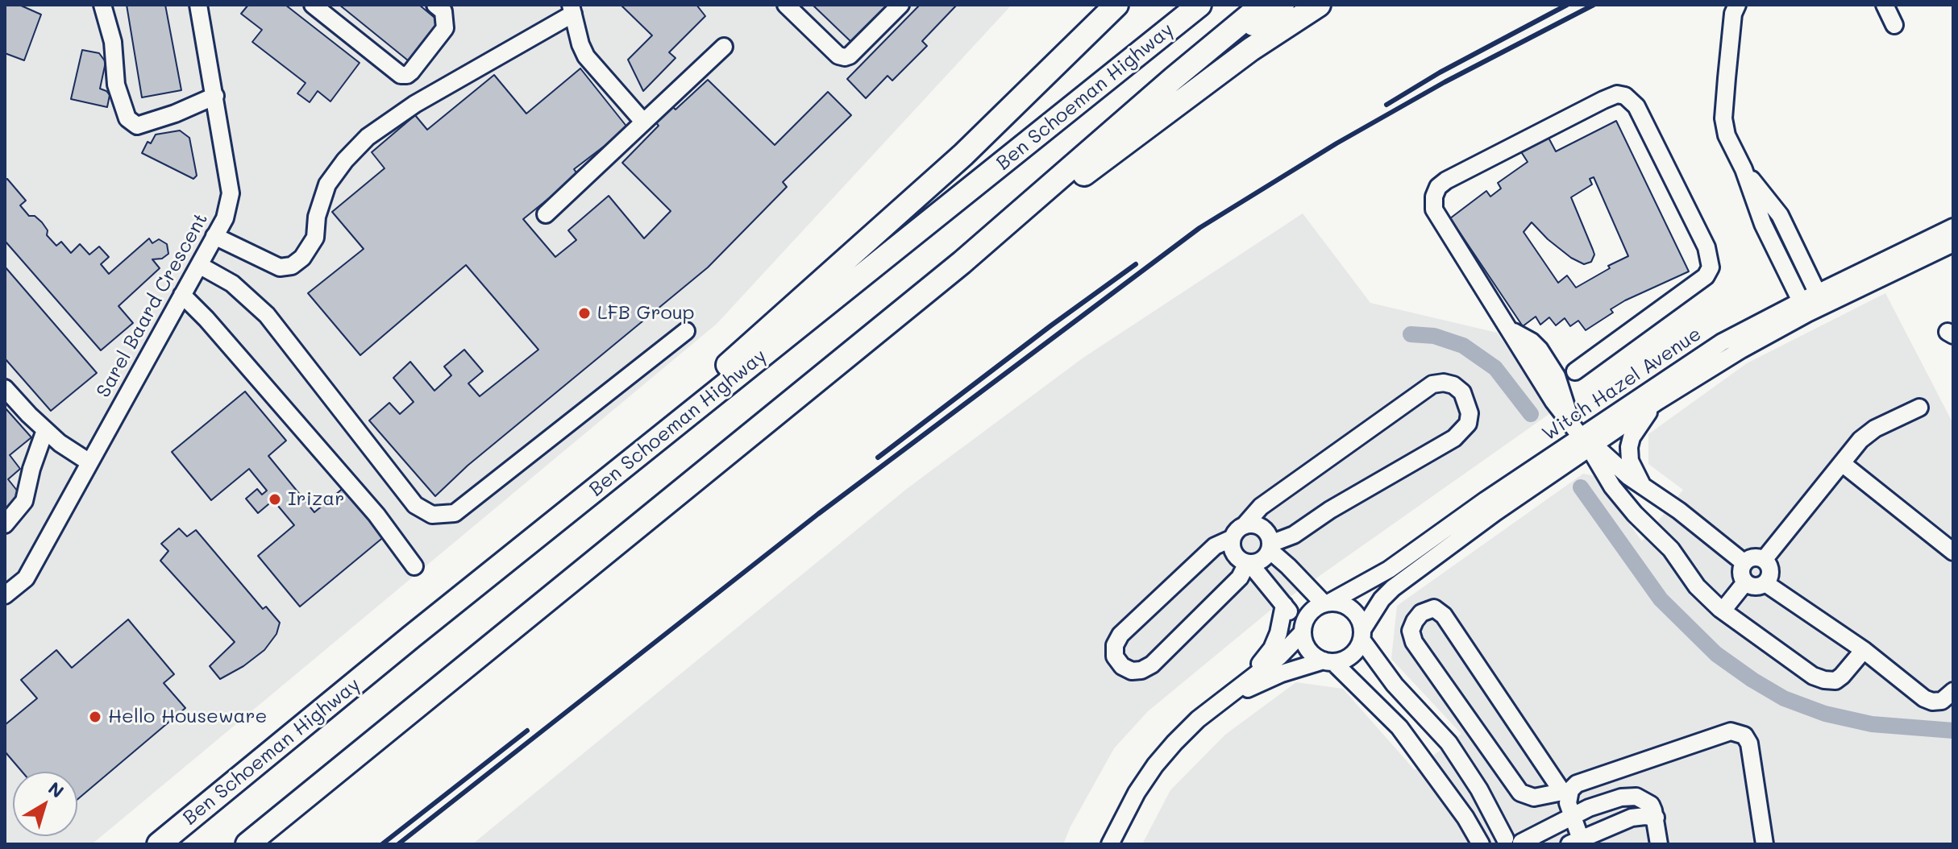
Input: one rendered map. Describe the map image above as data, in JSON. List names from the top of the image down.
{
  "streets": {
    "highway": ["Ben Schoeman Highway"],
    "street": ["Sarel Baard Crescent", "Witch Hazel Avenue"]
  },
  "places": ["LFB Group", "Irizar", "Hello Houseware"],
  "north": "top right"
}
